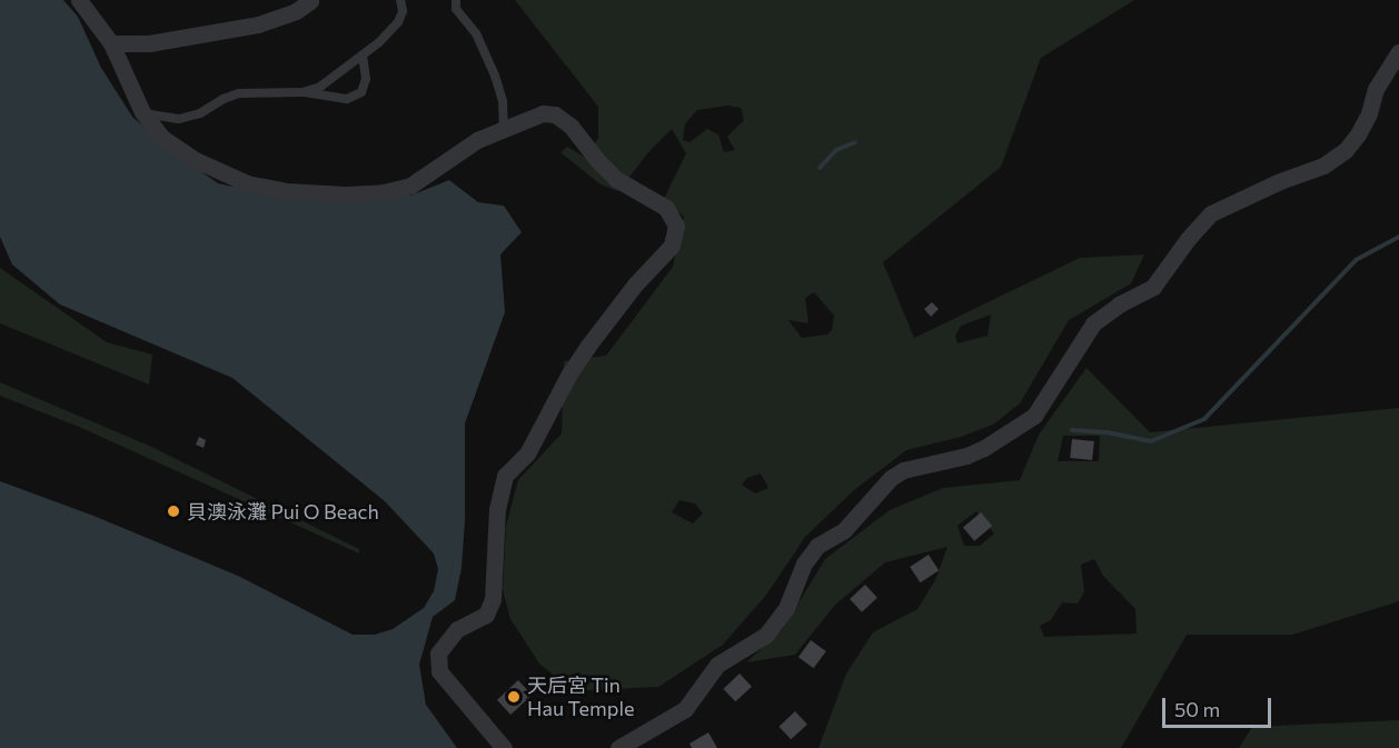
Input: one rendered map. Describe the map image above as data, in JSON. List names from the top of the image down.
{
  "places": ["貝澳泳灘 Pui O Beach", "天后宮 Tin Hau Temple"],
  "scale_bar": "50 m"
}
